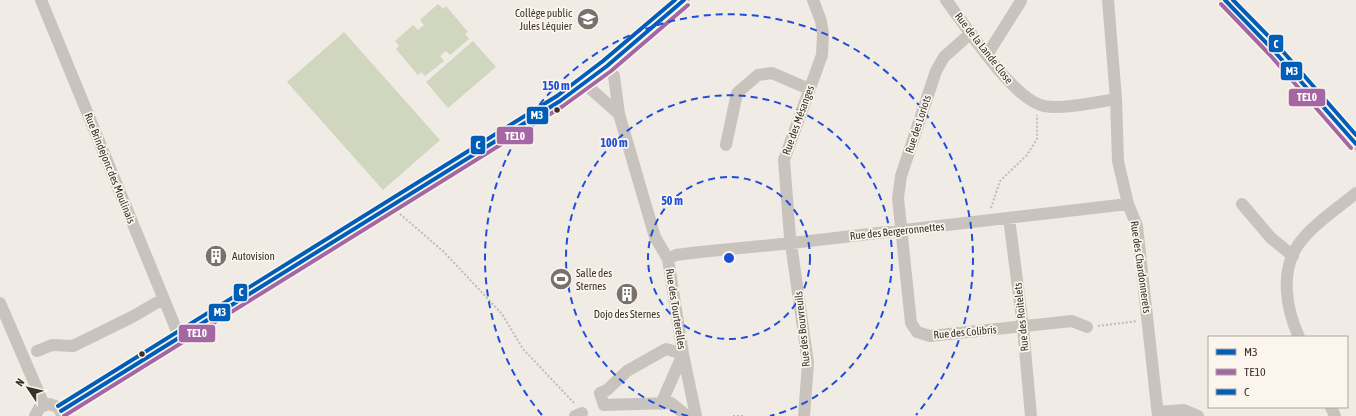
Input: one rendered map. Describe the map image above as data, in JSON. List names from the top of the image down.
{
  "streets": {
    "street": [
      "Rue de la Lande Close",
      "Rue des Mésanges",
      "Rue des Loriots",
      "Rue Brindejonc des Moulinais",
      "Rue des Bergeronnettes",
      "Rue des Chardonnerets",
      "Rue des Tourterelles",
      "Rue des Roitelets",
      "Rue des Bouvreuils",
      "Rue des Colibris"
    ]
  },
  "crossings": [
    ["Rue de la Lande Close", "Rue des Loriots"],
    ["Rue de la Lande Close", "Rue des Chardonnerets"],
    ["Rue des Mésanges", "Rue des Bergeronnettes"],
    ["Rue des Mésanges", "Rue des Bouvreuils"],
    ["Rue des Loriots", "Rue des Bergeronnettes"],
    ["Rue des Loriots", "Rue des Colibris"],
    ["Rue des Bergeronnettes", "Rue des Chardonnerets"],
    ["Rue des Bergeronnettes", "Rue des Tourterelles"],
    ["Rue des Bergeronnettes", "Rue des Roitelets"],
    ["Rue des Bergeronnettes", "Rue des Bouvreuils"],
    ["Rue des Bergeronnettes", "Rue des Colibris"],
    ["Rue des Roitelets", "Rue des Colibris"]
  ],
  "places": {
    "school or university": ["Collège public Jules Léquier"],
    "building": ["Autovision", "Dojo des Sternes"],
    "sports": ["Salle des Sternes"]
  },
  "lines": ["transit line M3", "transit line C", "transit line TE10"],
  "legend": ["M3", "TE10", "C"],
  "north": "top left",
  "rings": ["150 m", "100 m", "50 m"]
}
